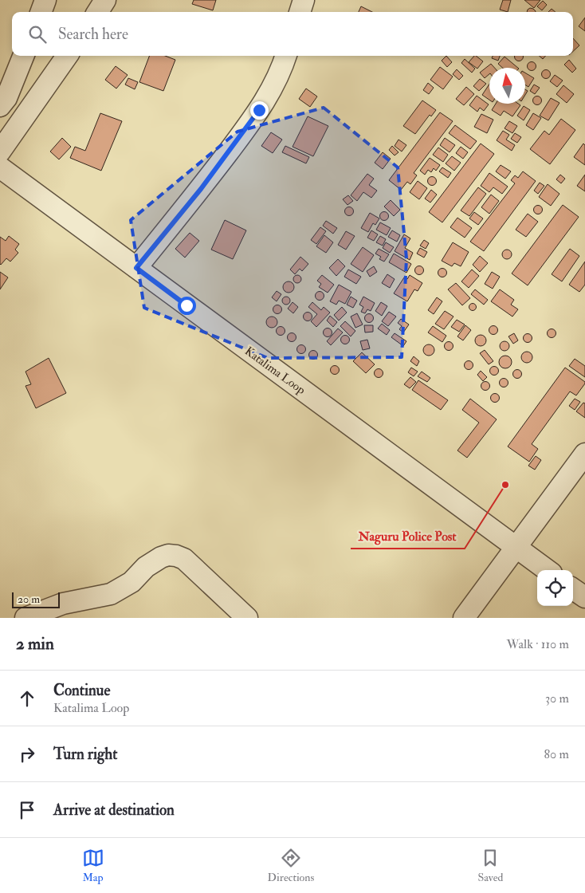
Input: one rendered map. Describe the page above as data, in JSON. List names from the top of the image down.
{
  "streets": {
    "street": ["Katalima Loop"]
  },
  "places": ["Naguru Police Post"],
  "scale_bar": "20 m",
  "north": "top",
  "page": {
    "search": "Search here",
    "scale": "20 m",
    "heading": ["2 min", "Walk · 110 m"],
    "list": [
      ["Continue", "Katalima Loop", "30 m"],
      ["Turn right", "80 m"],
      "Arrive at destination"
    ],
    "nav": ["Map", "Directions", "Saved"]
  }
}
